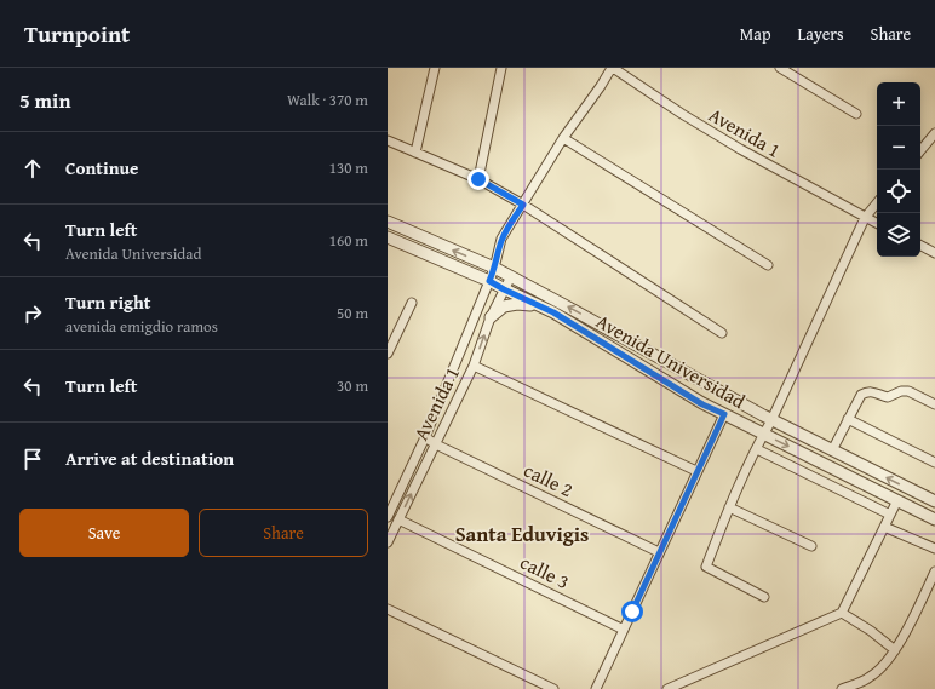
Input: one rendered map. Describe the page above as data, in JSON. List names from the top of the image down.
{
  "streets": {
    "street": [
      "Avenida 1",
      "Avenida Universidad",
      "calle 2",
      "calle 3"
    ]
  },
  "crossings": [
    ["Avenida 1", "Avenida Universidad"],
    ["Avenida 1", "calle 2"],
    ["Avenida 1", "calle 3"]
  ],
  "districts": ["Santa Eduvigis"],
  "page": {
    "header": "Turnpoint",
    "nav": ["Map", "Layers", "Share"],
    "heading": ["5 min", "Walk · 370 m"],
    "map_buttons": ["+", "−"],
    "list": [
      ["Continue", "130 m"],
      ["Turn left", "Avenida Universidad", "160 m"],
      ["Turn right", "avenida emigdio ramos", "50 m"],
      ["Turn left", "30 m"],
      "Arrive at destination"
    ],
    "buttons": ["Save", "Share"]
  }
}
